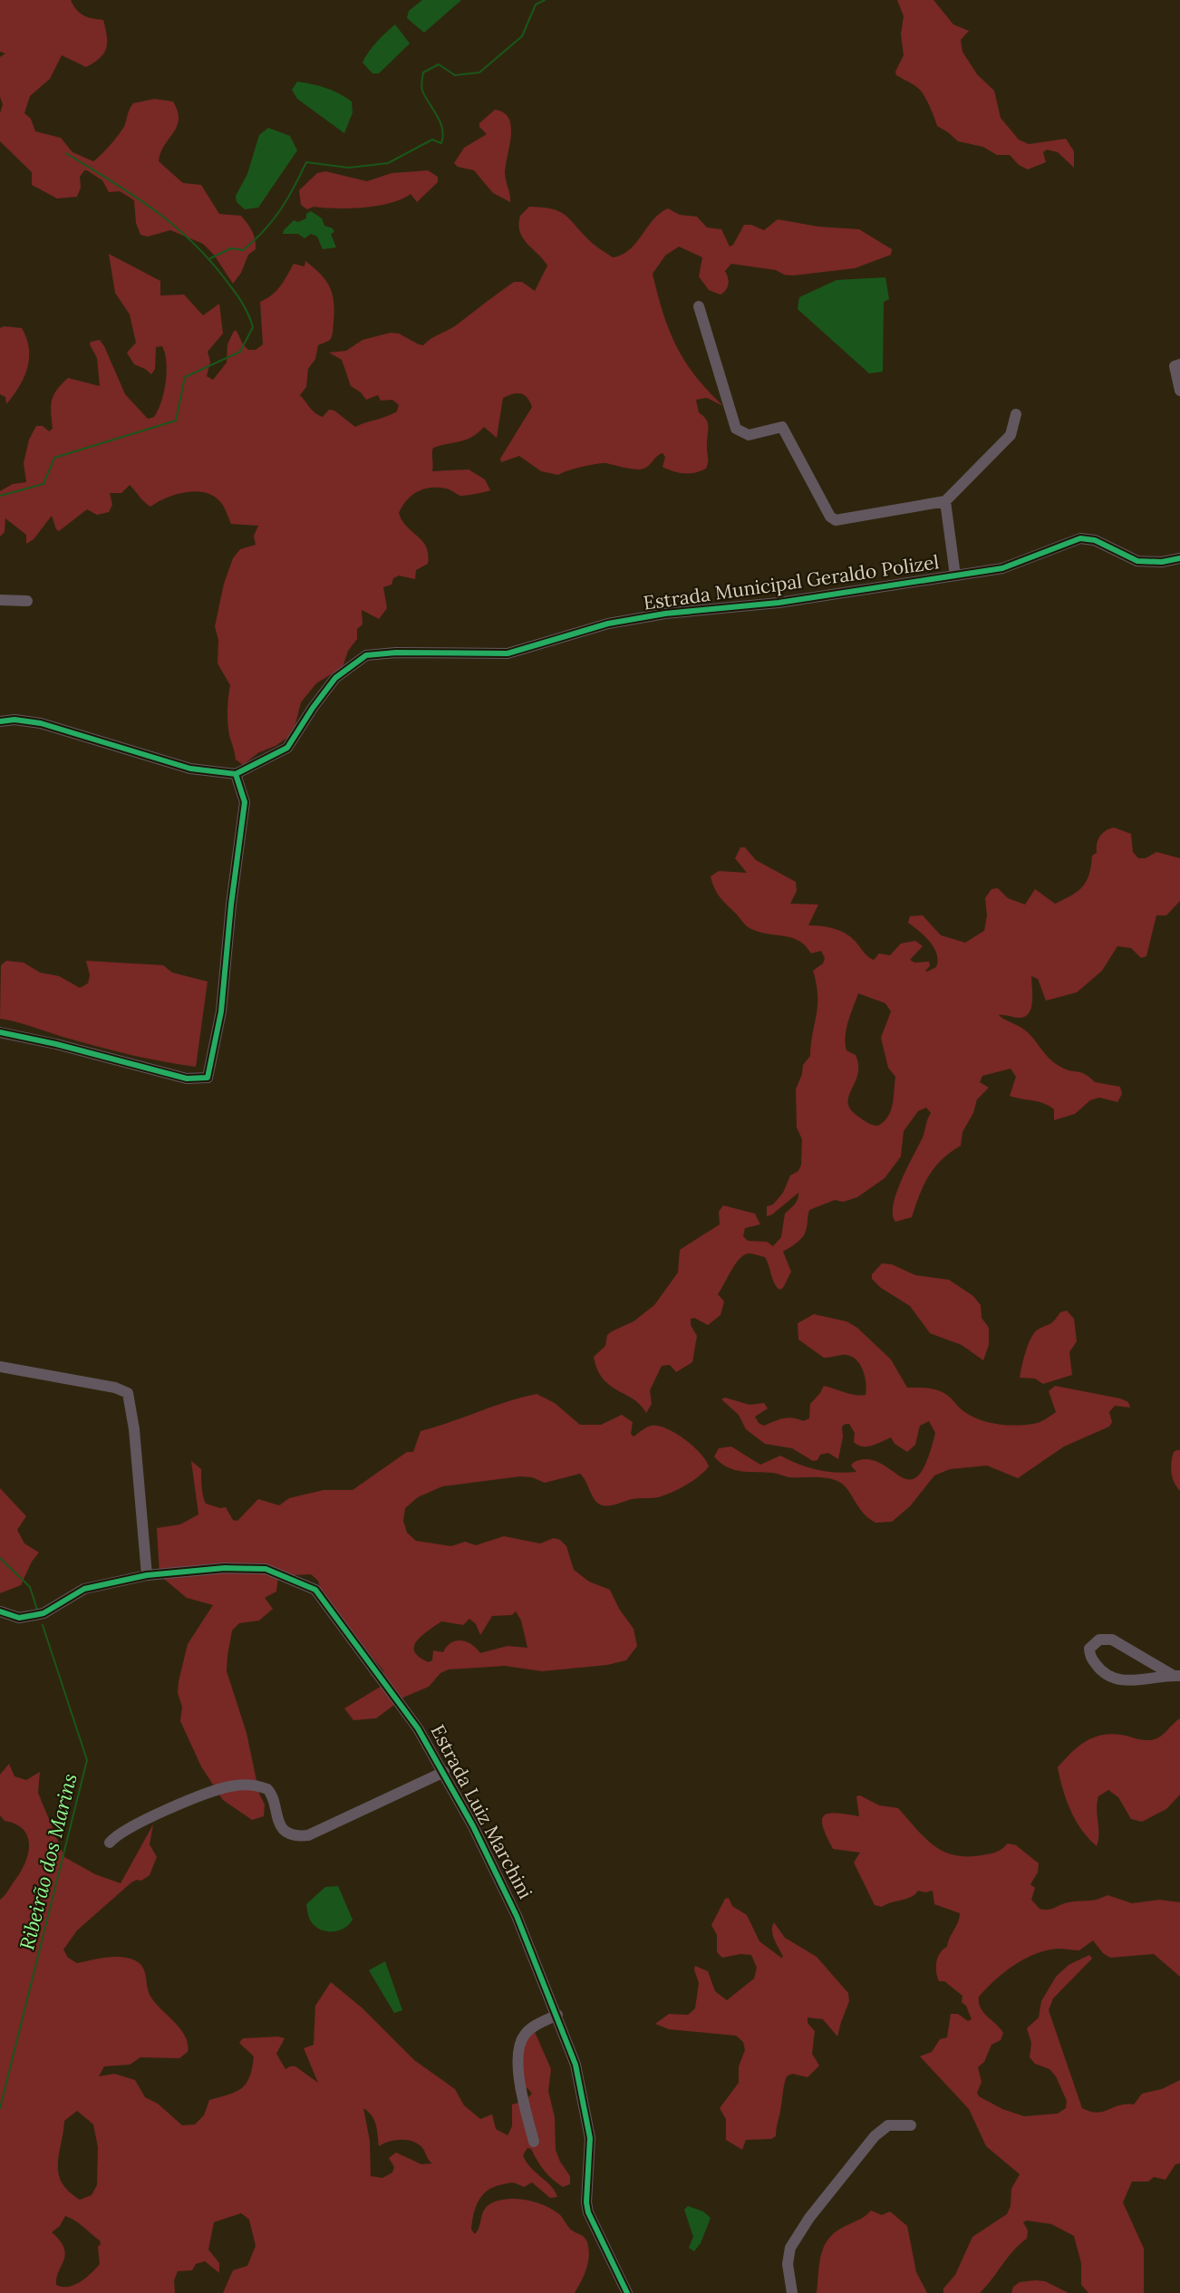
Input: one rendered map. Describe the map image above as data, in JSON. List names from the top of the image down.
{
  "streets": {
    "street": ["Estrada Municipal Geraldo Polizel", "Estrada Luiz Marchini"]
  },
  "water": ["Ribeirão dos Marins"]
}
